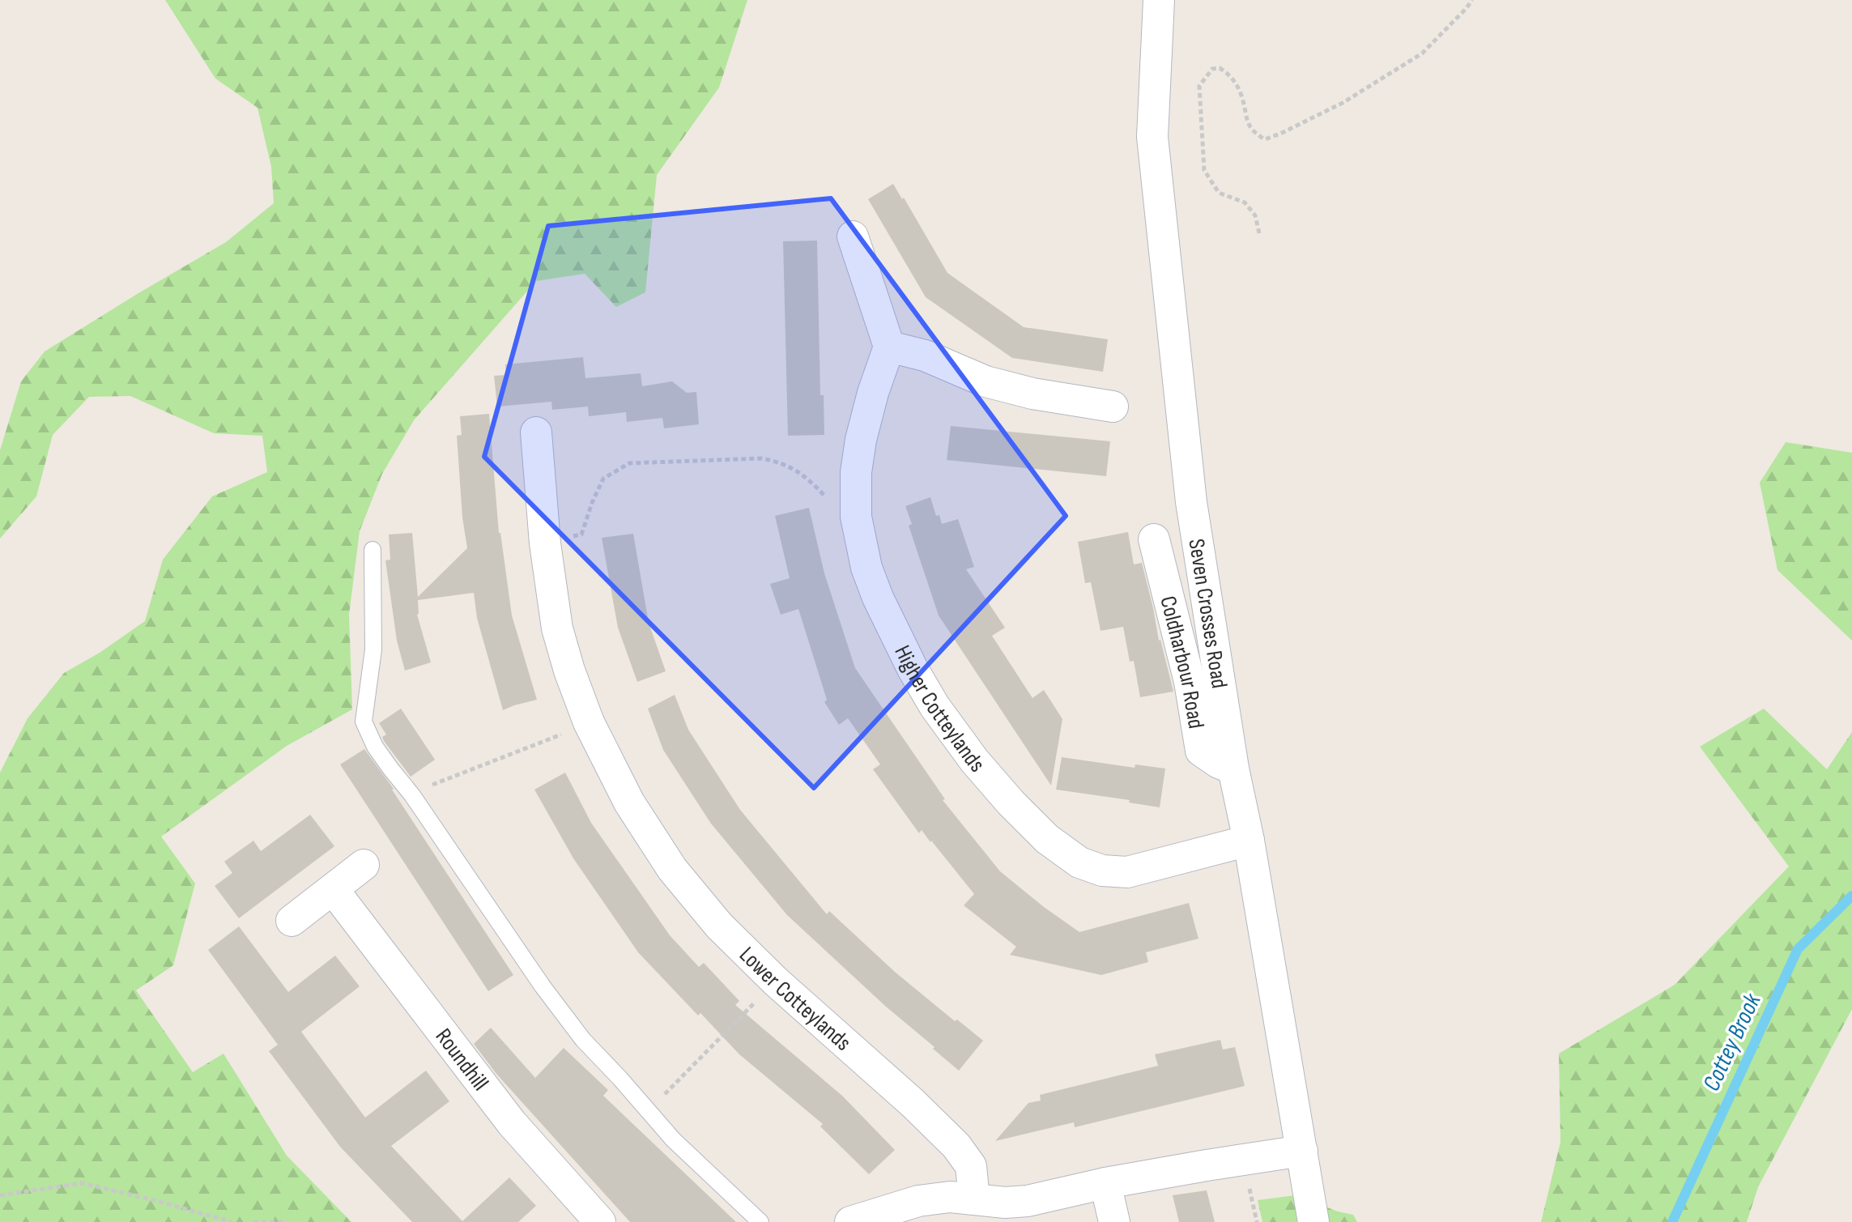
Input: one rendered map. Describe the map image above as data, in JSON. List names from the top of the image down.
{
  "streets": {
    "street": [
      "Seven Crosses Road",
      "Coldharbour Road",
      "Higher Cotteylands",
      "Lower Cotteylands",
      "Roundhill"
    ]
  },
  "crossings": [
    ["Seven Crosses Road", "Coldharbour Road"],
    ["Seven Crosses Road", "Higher Cotteylands"]
  ],
  "water": ["Cottey Brook"]
}
